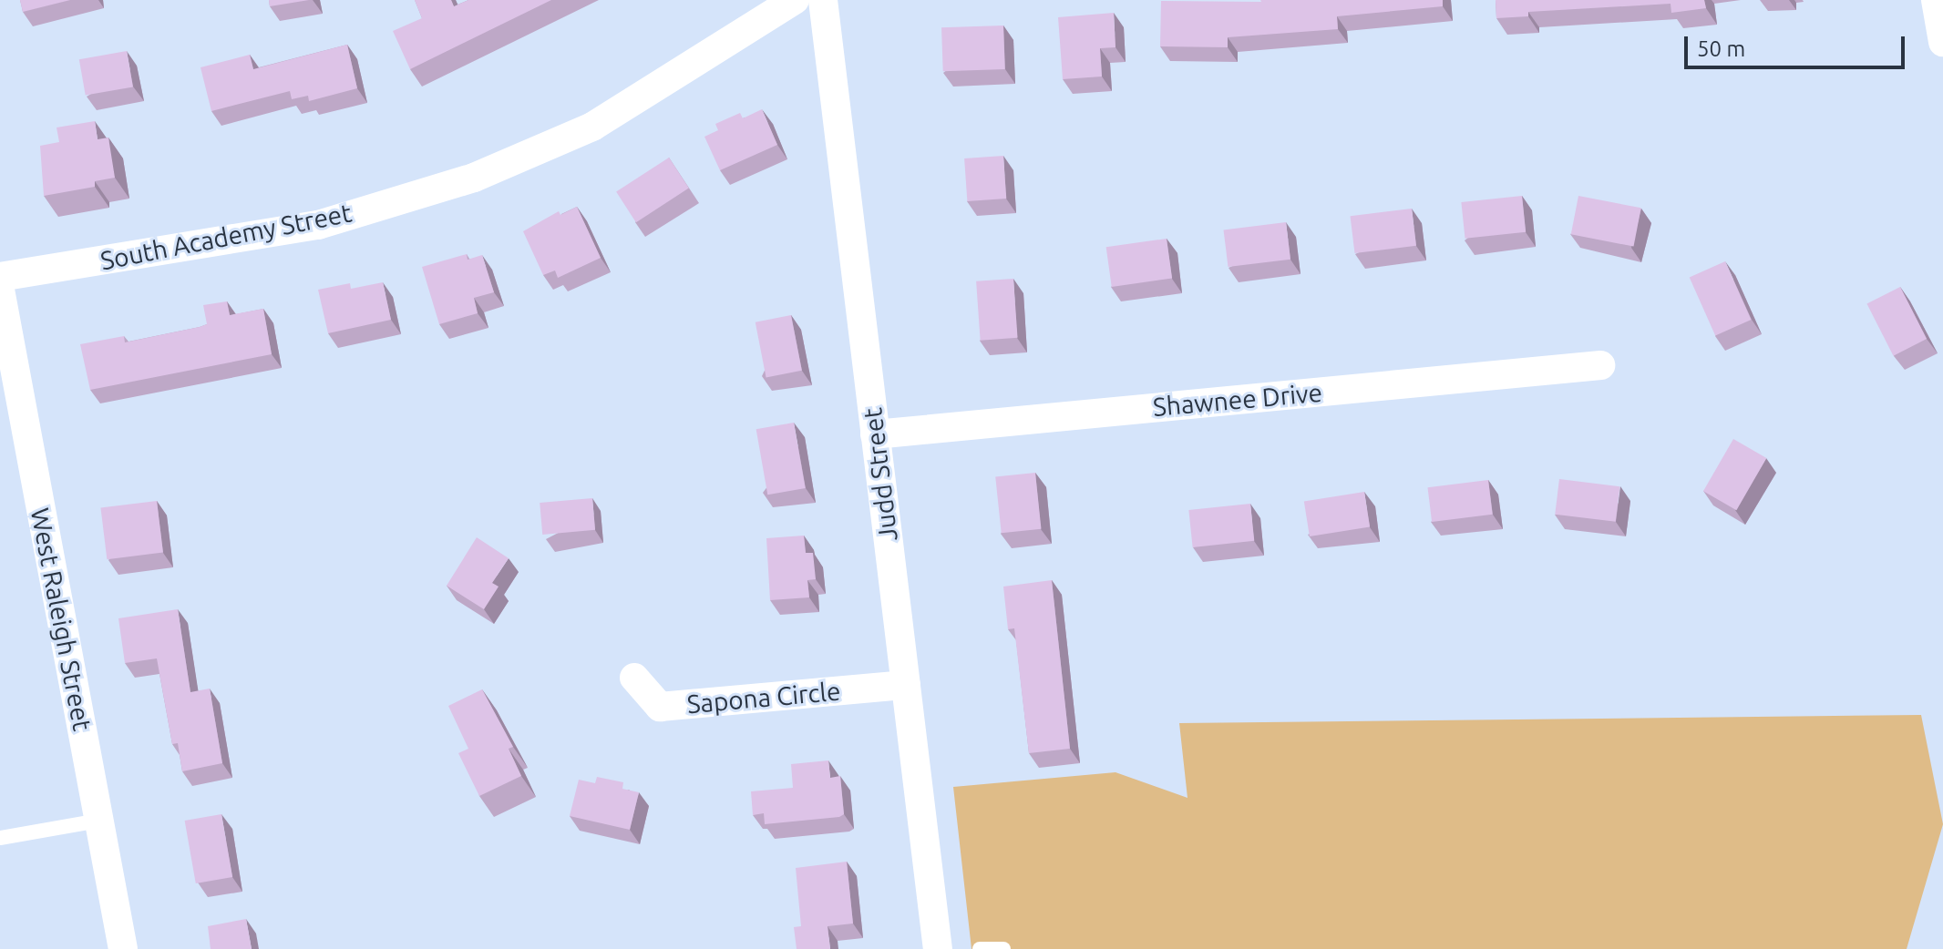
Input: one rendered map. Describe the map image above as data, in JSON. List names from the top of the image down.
{
  "streets": {
    "street": [
      "South Academy Street",
      "Shawnee Drive",
      "Judd Street",
      "West Raleigh Street",
      "Sapona Circle"
    ]
  },
  "crossings": [
    ["Shawnee Drive", "Judd Street"],
    ["Judd Street", "Sapona Circle"]
  ],
  "scale_bar": "50 m"
}
